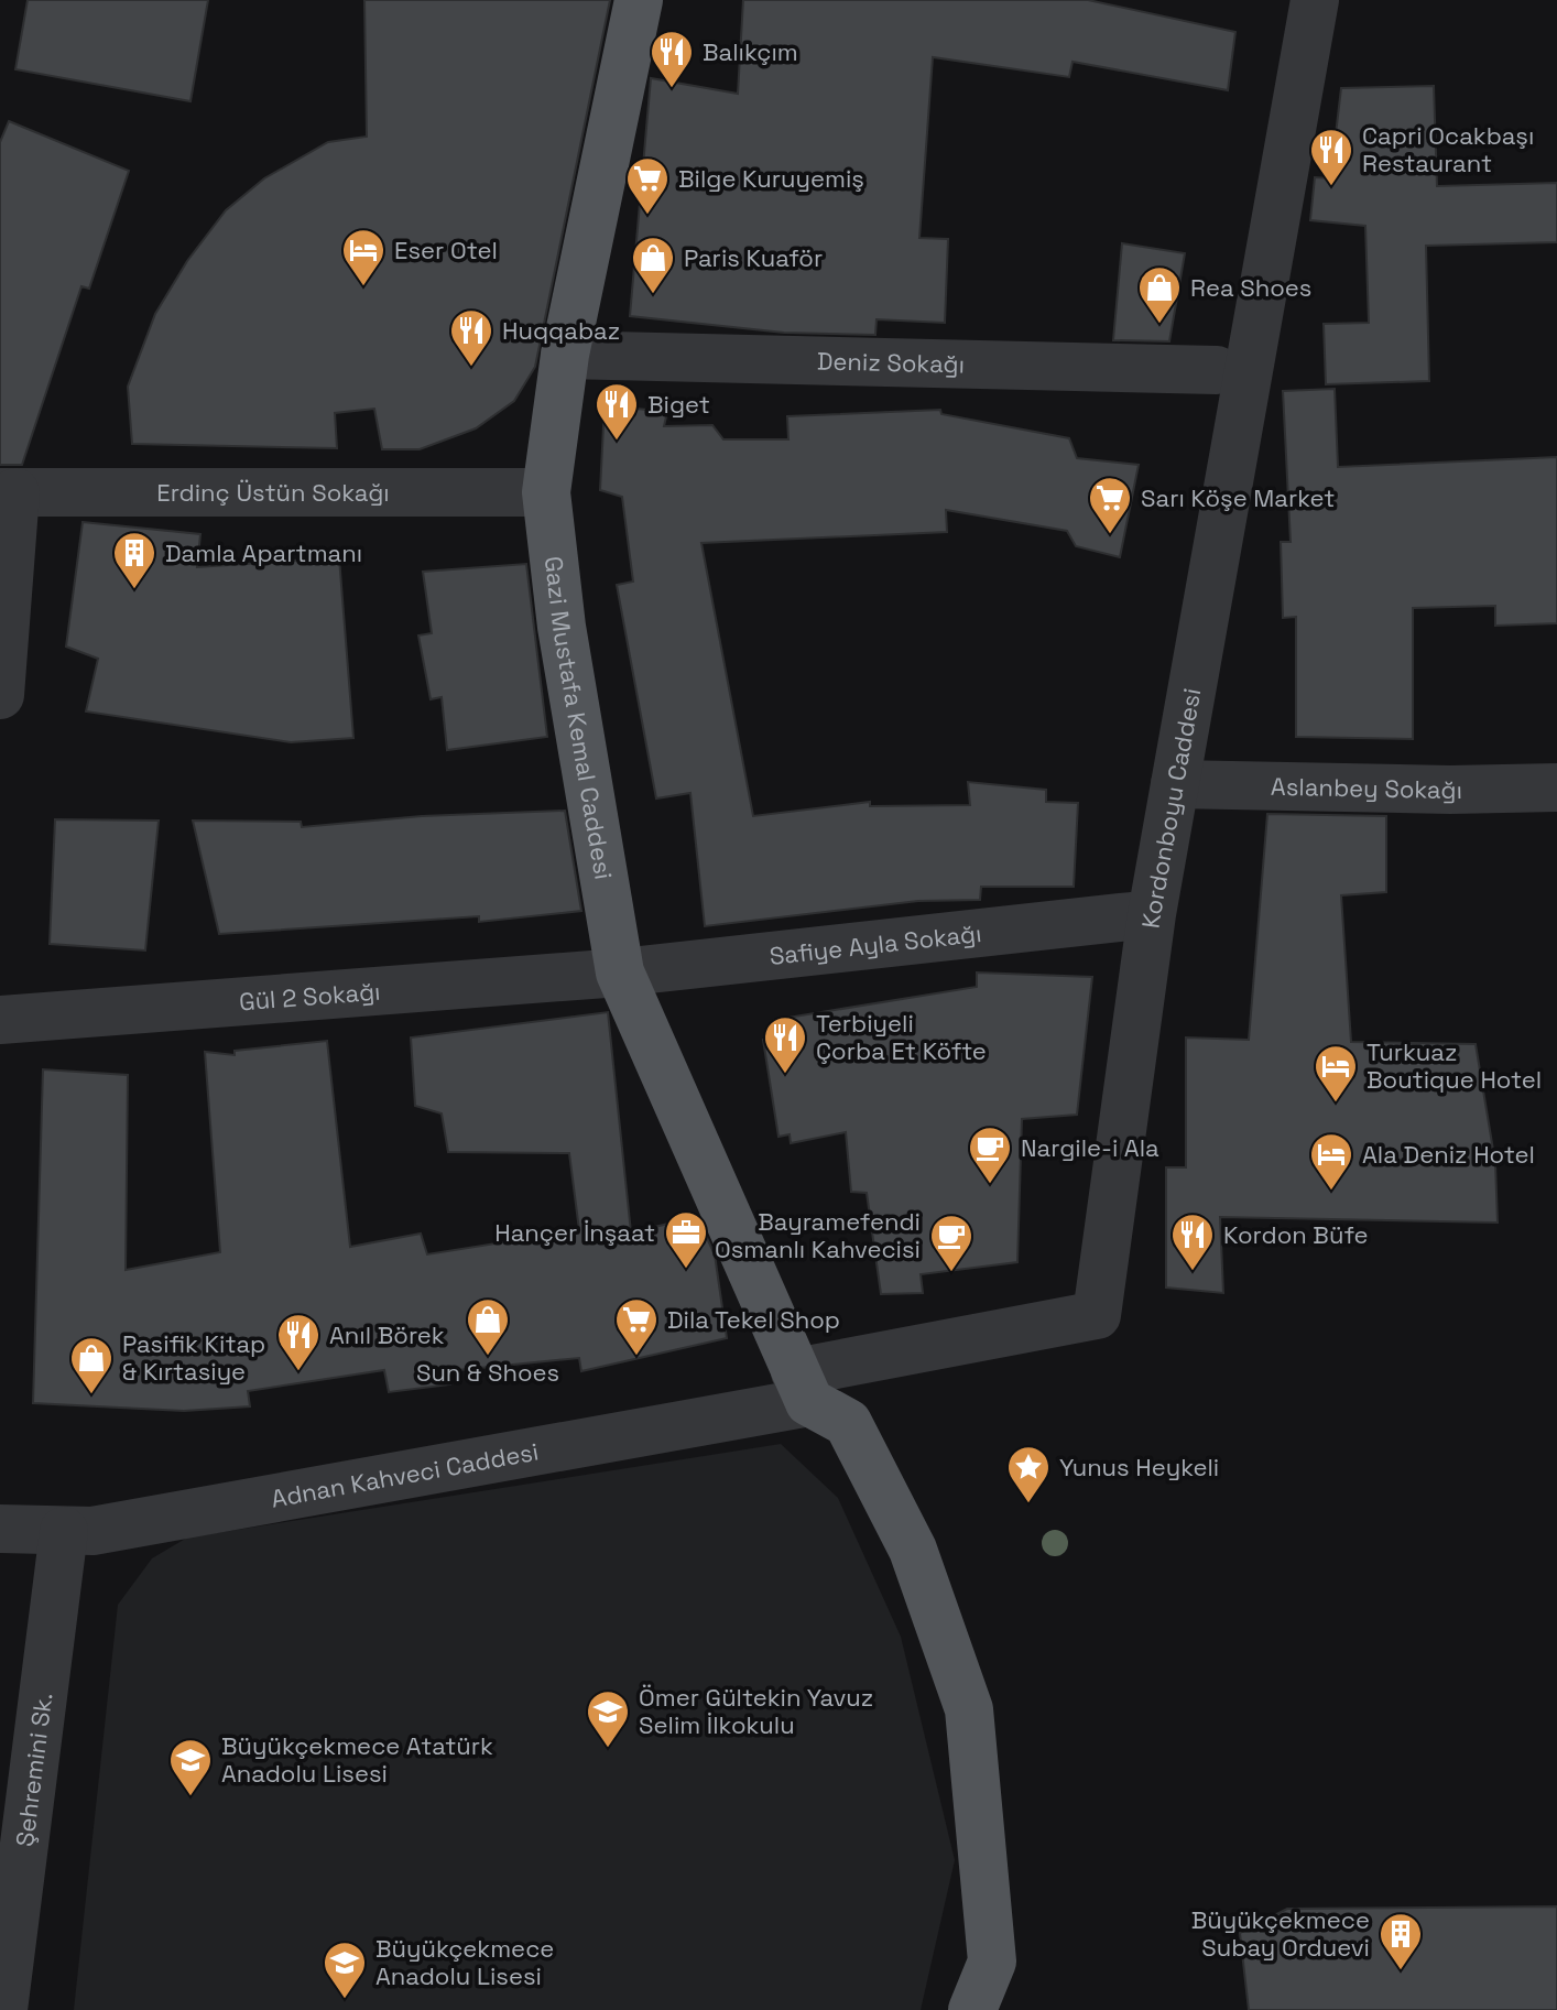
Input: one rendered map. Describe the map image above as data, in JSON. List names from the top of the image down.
{
  "streets": {
    "main road": ["Gazi Mustafa Kemal Caddesi"],
    "street": [
      "Deniz Sokağı",
      "Erdinç Üstün Sokağı",
      "Aslanbey Sokağı",
      "Kordonboyu Caddesi",
      "Safiye Ayla Sokağı",
      "Gül 2 Sokağı",
      "Adnan Kahveci Caddesi",
      "Şehremini Sk."
    ]
  },
  "crossings": [
    ["Deniz Sokağı", "Gazi Mustafa Kemal Caddesi"],
    ["Erdinç Üstün Sokağı", "Gazi Mustafa Kemal Caddesi"],
    ["Gazi Mustafa Kemal Caddesi", "Kordonboyu Caddesi"],
    ["Gazi Mustafa Kemal Caddesi", "Safiye Ayla Sokağı"],
    ["Gazi Mustafa Kemal Caddesi", "Gül 2 Sokağı"],
    ["Gazi Mustafa Kemal Caddesi", "Adnan Kahveci Caddesi"],
    ["Aslanbey Sokağı", "Kordonboyu Caddesi"],
    ["Kordonboyu Caddesi", "Adnan Kahveci Caddesi"],
    ["Safiye Ayla Sokağı", "Gül 2 Sokağı"],
    ["Adnan Kahveci Caddesi", "Şehremini Sk."]
  ],
  "places": {
    "restaurant": [
      "Balıkçım",
      "Capri Ocakbaşı Restaurant",
      "Huqqabaz",
      "Biget",
      "Terbiyeli Çorba Et Köfte",
      "Kordon Büfe",
      "Anıl Börek"
    ],
    "supermarket": ["Bilge Kuruyemiş", "Sarı Köşe Market", "Dila Tekel Shop"],
    "hotel": ["Eser Otel", "Turkuaz Boutique Hotel", "Ala Deniz Hotel"],
    "shop": [
      "Paris Kuaför",
      "Rea Shoes",
      "Sun & Shoes",
      "Pasifik Kitap & Kırtasiye"
    ],
    "building": ["Damla Apartmanı", "Büyükçekmece Subay Orduevi"],
    "cafe": ["Nargile-i Ala", "Bayramefendi Osmanlı Kahvecisi"],
    "office": ["Hançer İnşaat"],
    "place": ["Yunus Heykeli"],
    "school or university": ["Ömer Gültekin Yavuz Selim İlkokulu", "Büyükçekmece Atatürk Anadolu Lisesi", "Büyükçekmece Anadolu Lisesi"]
  }
}
